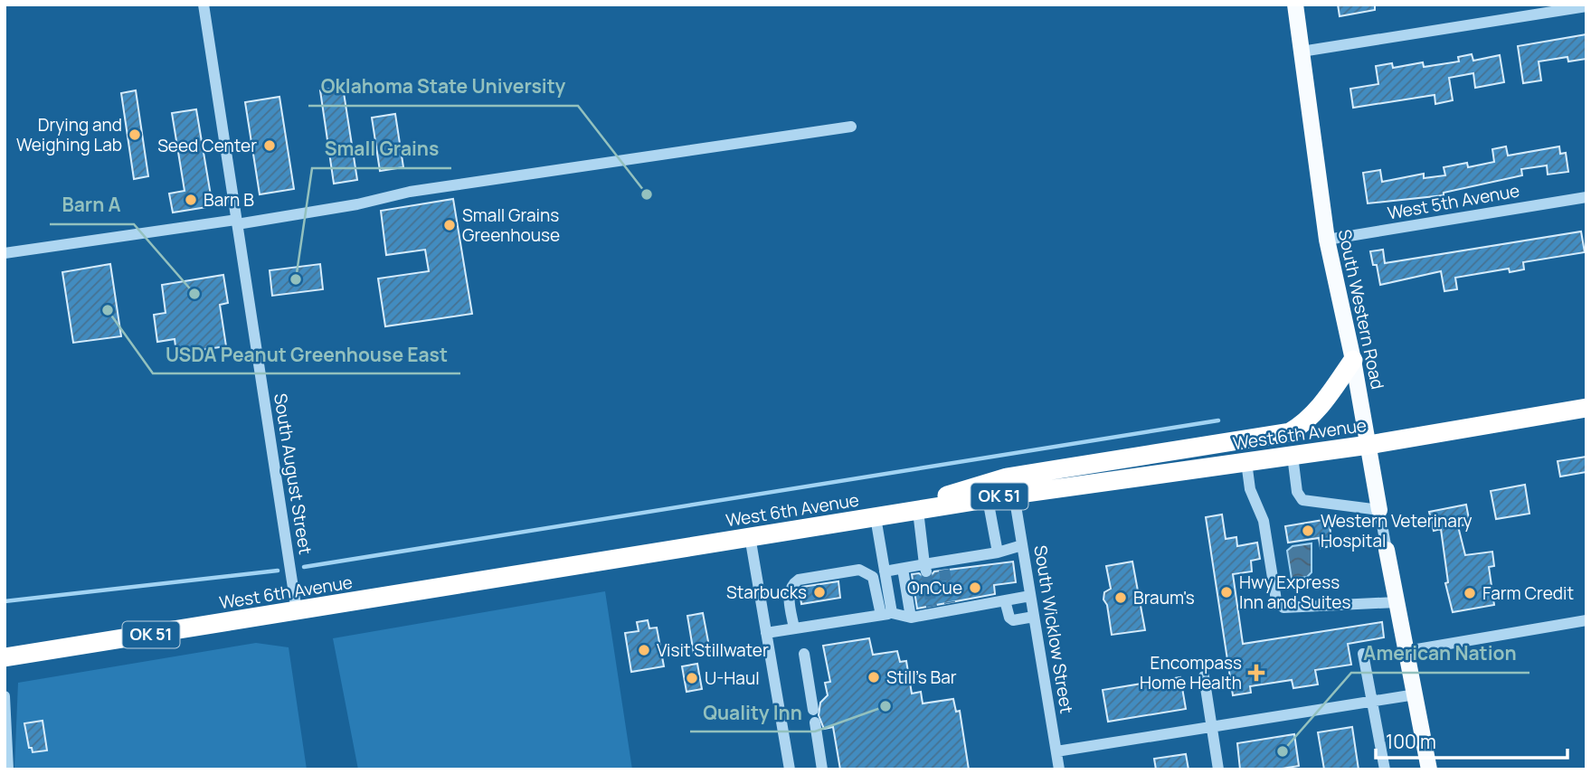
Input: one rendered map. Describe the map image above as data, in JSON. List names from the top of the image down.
{
  "streets": {
    "highway": ["West 6th Avenue", "OK 51"],
    "main road": ["South Western Road"],
    "street": ["West 5th Avenue", "South August Street", "South Wicklow Street"]
  },
  "crossings": [
    ["West 5th Avenue", "South Western Road"],
    ["South Western Road", "West 6th Avenue"],
    ["West 6th Avenue", "South August Street"],
    ["West 6th Avenue", "South Wicklow Street"]
  ],
  "places": {
    "other": [
      "Drying and Weighing Lab",
      "Seed Center",
      "Oklahoma State University",
      "Barn B",
      "Small Grains Greenhouse",
      "Small Grains",
      "Barn A",
      "USDA Peanut Greenhouse East",
      "Western Veterinary Hospital",
      "OnCue",
      "Starbucks",
      "Hwy Express Inn and Suites",
      "Farm Credit",
      "Braum's",
      "Visit Stillwater",
      "Still's Bar",
      "U-Haul",
      "Quality Inn",
      "American Nation"
    ],
    "health": ["Encompass Home Health"]
  },
  "scale_bar": "100 m"
}
